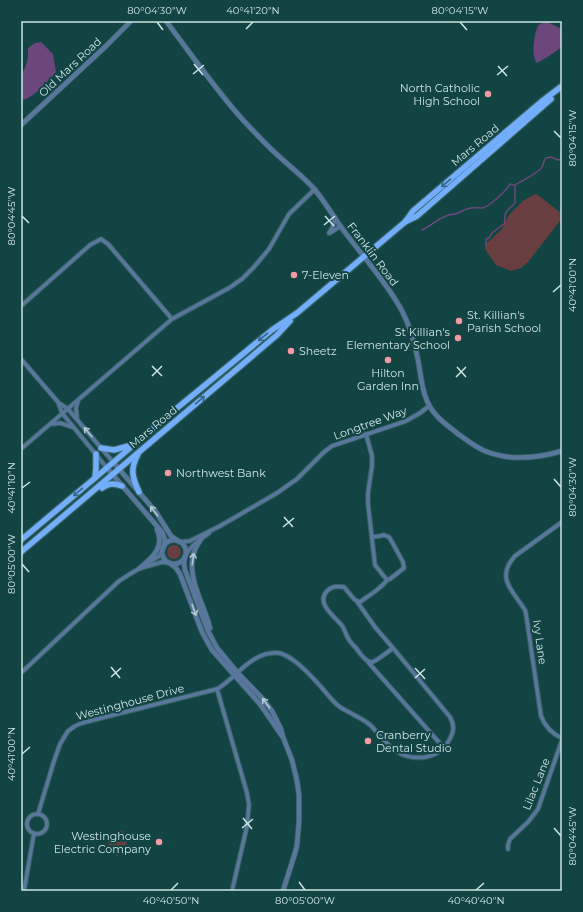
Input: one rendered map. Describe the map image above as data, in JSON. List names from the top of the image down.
{
  "streets": {
    "main road": ["Mars Road"],
    "street": [
      "Old Mars Road",
      "Franklin Road",
      "Longtree Way",
      "Ivy Lane",
      "Westinghouse Drive",
      "Lilac Lane"
    ]
  },
  "crossings": [
    ["Mars Road", "Franklin Road"],
    ["Franklin Road", "Longtree Way"],
    ["Ivy Lane", "Lilac Lane"]
  ],
  "places": [
    "North Catholic High School",
    "7-Eleven",
    "St. Killian's Parish School",
    "St Killian's Elementary School",
    "Sheetz",
    "Hilton Garden Inn",
    "Northwest Bank",
    "Cranberry Dental Studio",
    "Westinghouse Electric Company"
  ],
  "coordinates": [
    "80°04'30\"W",
    "40°41'20\"N",
    "80°04'15\"W",
    "80°04'45\"W",
    "40°41'00\"N",
    "40°41'10\"N",
    "80°05'00\"W",
    "40°40'50\"N",
    "40°40'40\"N"
  ]
}
